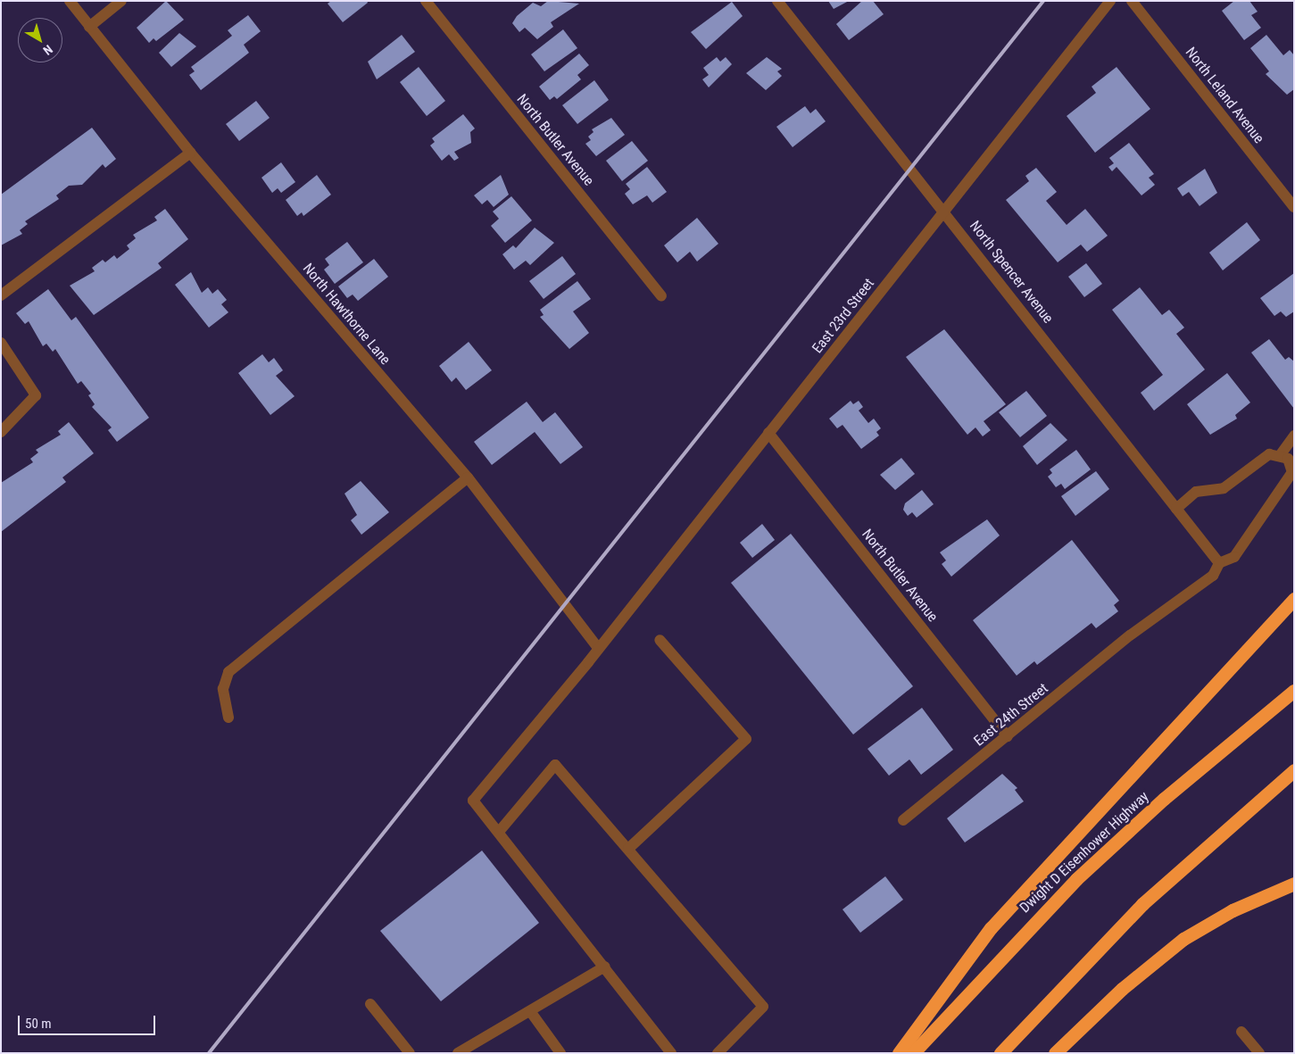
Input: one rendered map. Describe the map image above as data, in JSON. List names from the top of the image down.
{
  "streets": {
    "highway": ["Dwight D Eisenhower Highway"],
    "street": [
      "North Leland Avenue",
      "North Butler Avenue",
      "North Spencer Avenue",
      "North Hawthorne Lane",
      "East 23rd Street",
      "East 24th Street"
    ]
  },
  "crossings": [
    ["North Butler Avenue", "East 23rd Street"],
    ["North Butler Avenue", "East 24th Street"],
    ["North Spencer Avenue", "East 23rd Street"],
    ["North Spencer Avenue", "East 24th Street"],
    ["North Hawthorne Lane", "East 23rd Street"]
  ],
  "scale_bar": "50 m",
  "north": "bottom right"
}
